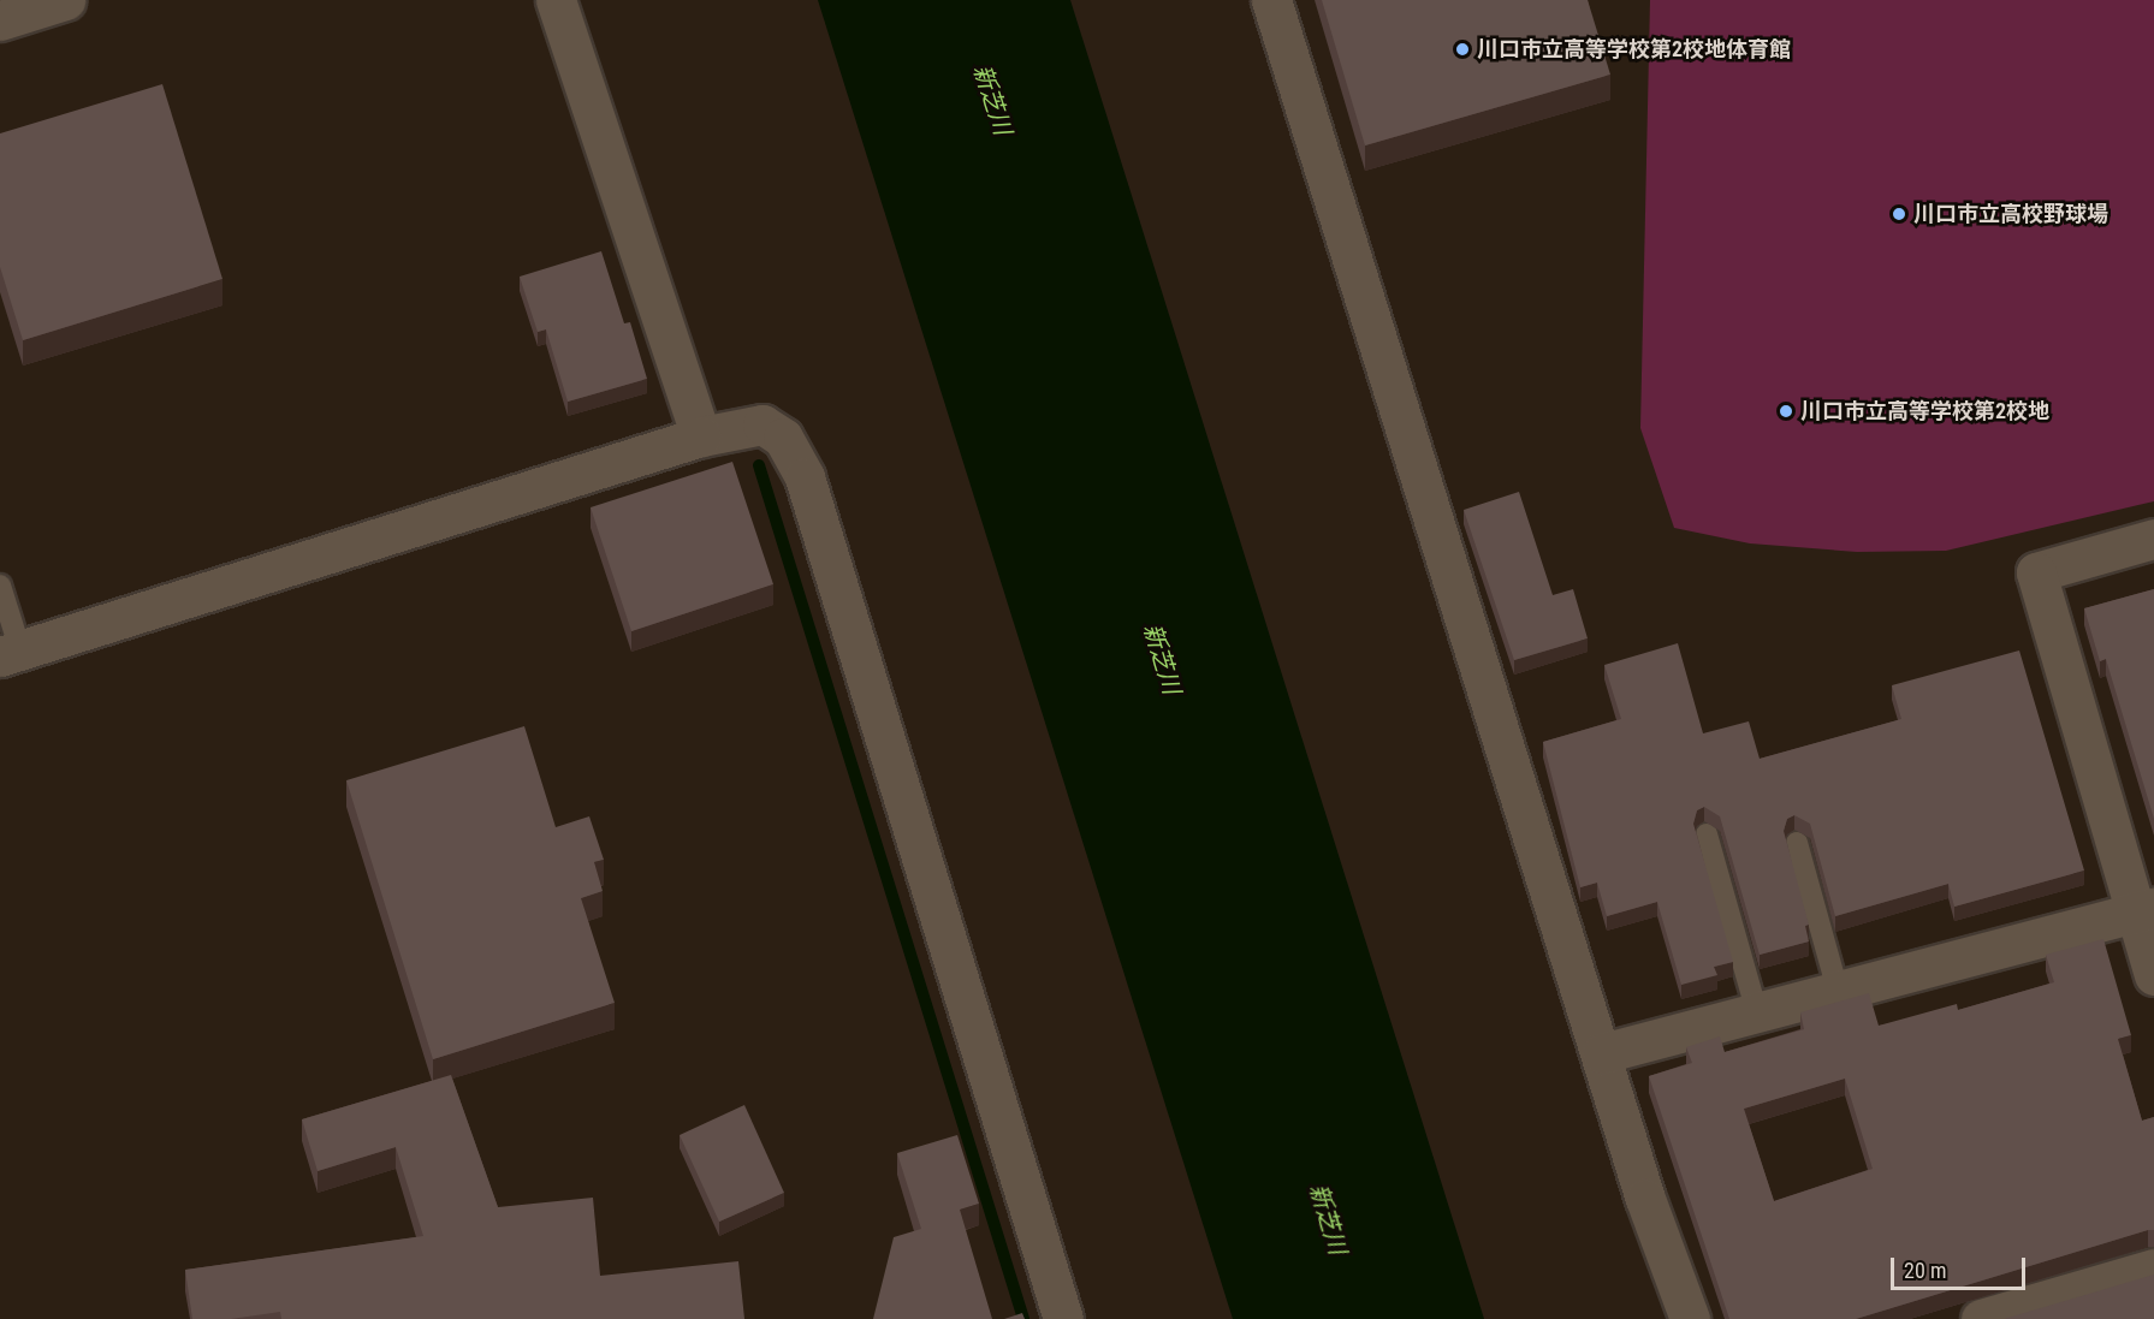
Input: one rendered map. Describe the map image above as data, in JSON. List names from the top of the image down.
{
  "water": ["新芝川"],
  "places": ["川口市立高等学校第2校地体育館", "川口市立高校野球場", "川口市立高等学校第2校地"],
  "scale_bar": "20 m"
}
